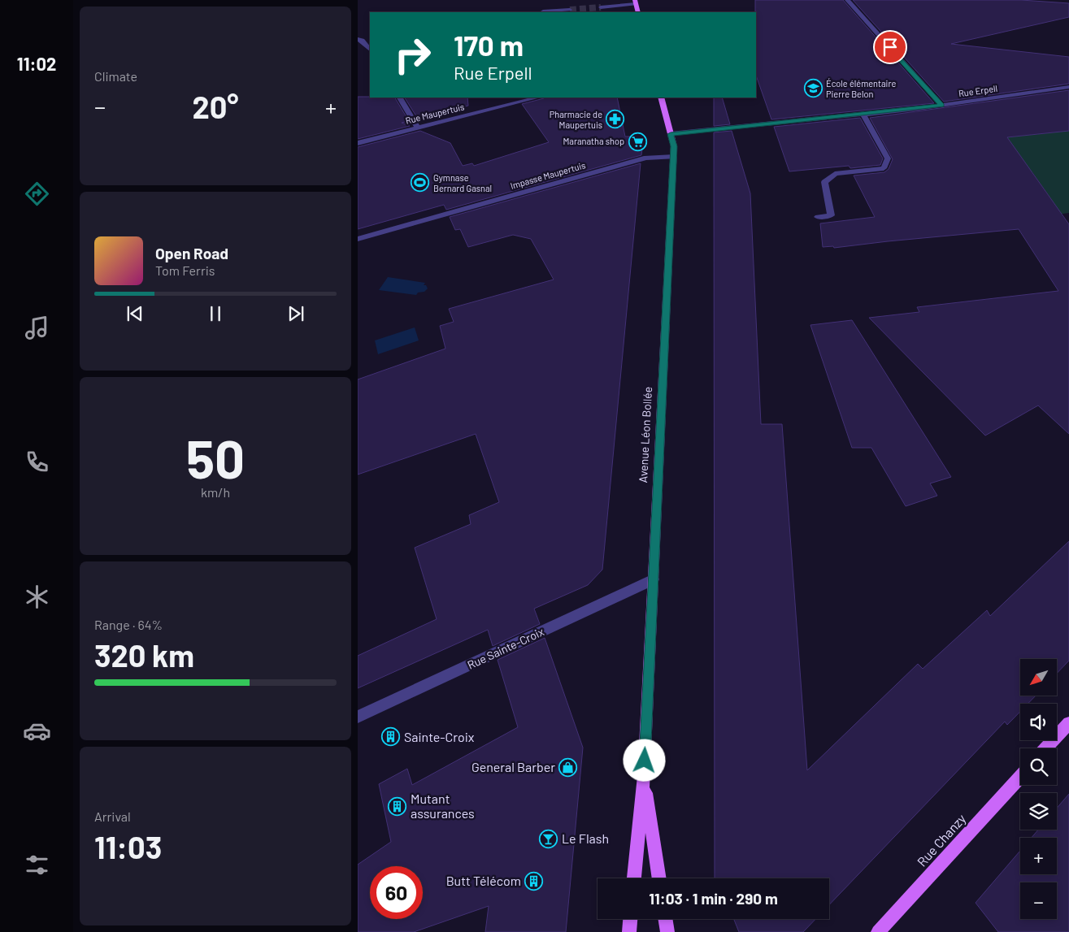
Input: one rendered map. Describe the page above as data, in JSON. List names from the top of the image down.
{
  "streets": {
    "main road": ["Avenue Léon Bollée", "Rue Chanzy"],
    "street": [
      "Rue Erpell",
      "Rue Maupertuis",
      "Impasse Maupertuis",
      "Rue Sainte-Croix"
    ]
  },
  "crossings": [
    ["Rue Erpell", "Avenue Léon Bollée"],
    ["Impasse Maupertuis", "Avenue Léon Bollée"],
    ["Avenue Léon Bollée", "Rue Sainte-Croix"]
  ],
  "places": {
    "school or university": ["École élémentaire Pierre Belon"],
    "pharmacy": ["Pharmacie de Maupertuis"],
    "supermarket": ["Maranatha shop"],
    "sports": ["Gymnase Bernard Gasnal"],
    "building": ["Sainte-Croix", "Mutant assurances", "Butt Télécom"],
    "shop": ["General Barber"],
    "bar": ["Le Flash"]
  },
  "north": "bottom left",
  "page": {
    "tabs": "11:02",
    "tile": [
      "Climate",
      ["50", "km/h"],
      ["Range · 64%", "320 km"],
      ["Arrival", "11:03"]
    ],
    "turn": ["170 m", "Rue Erpell"],
    "heat": ["−", "20°", "+"],
    "song": ["Open Road", "Tom Ferris"],
    "map_buttons": ["+", "−"],
    "limit": "60",
    "trip": "11:03 · 1 min · 290 m"
  }
}
